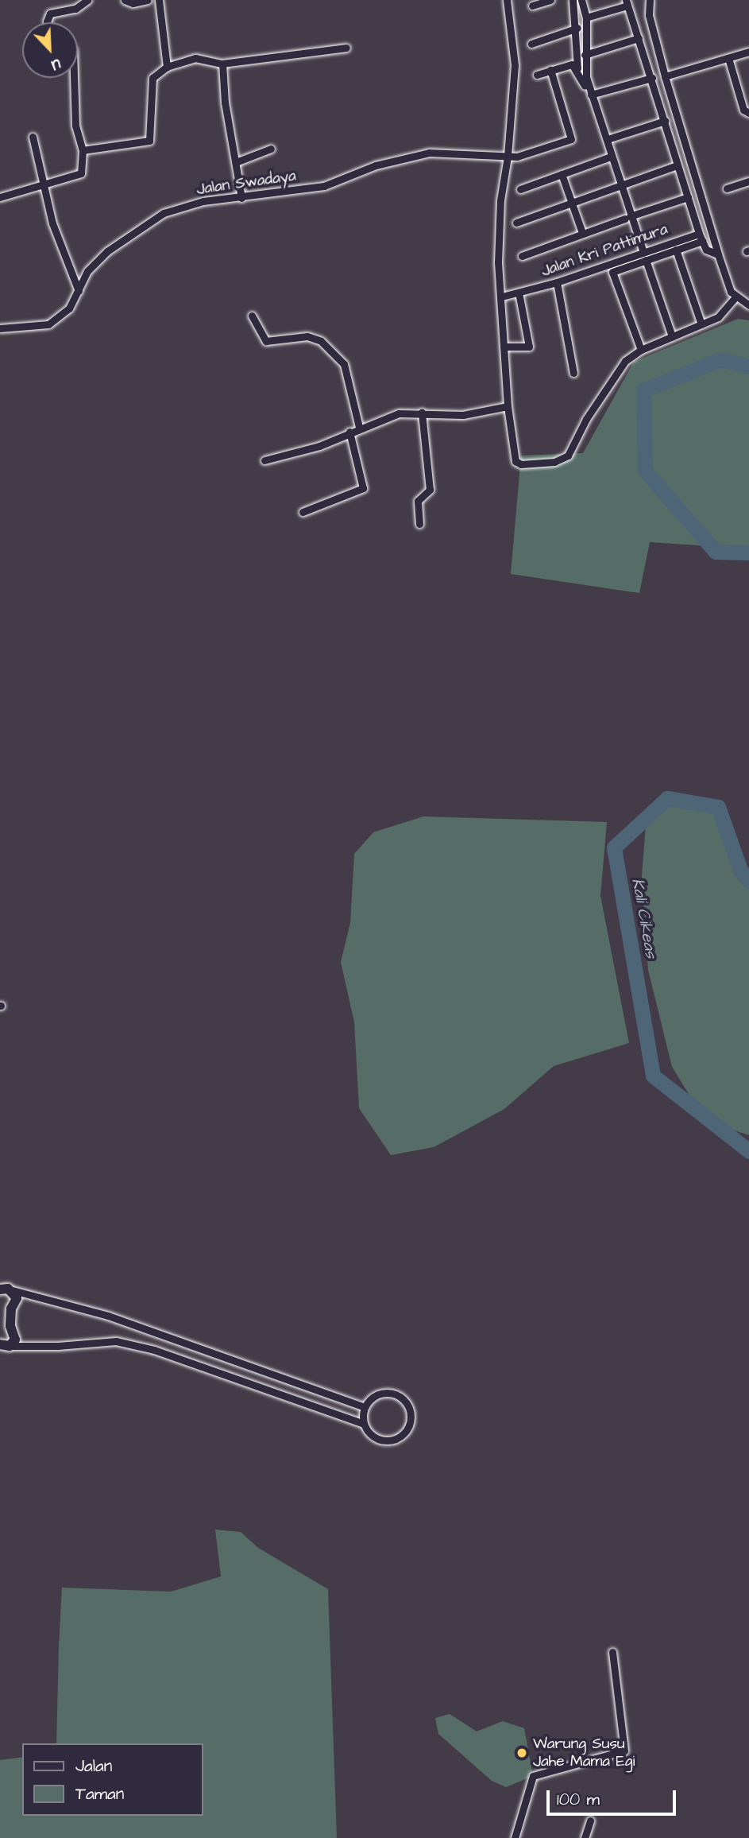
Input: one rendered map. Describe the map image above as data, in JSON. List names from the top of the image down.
{
  "streets": {
    "street": ["Jalan Swadaya", "Jalan Kri Pattimura"]
  },
  "water": ["Kali Cikeas"],
  "places": ["Warung Susu Jahe Mama Egi"],
  "legend": ["Jalan", "Taman"],
  "scale_bar": "100 m",
  "north": "bottom right"
}
